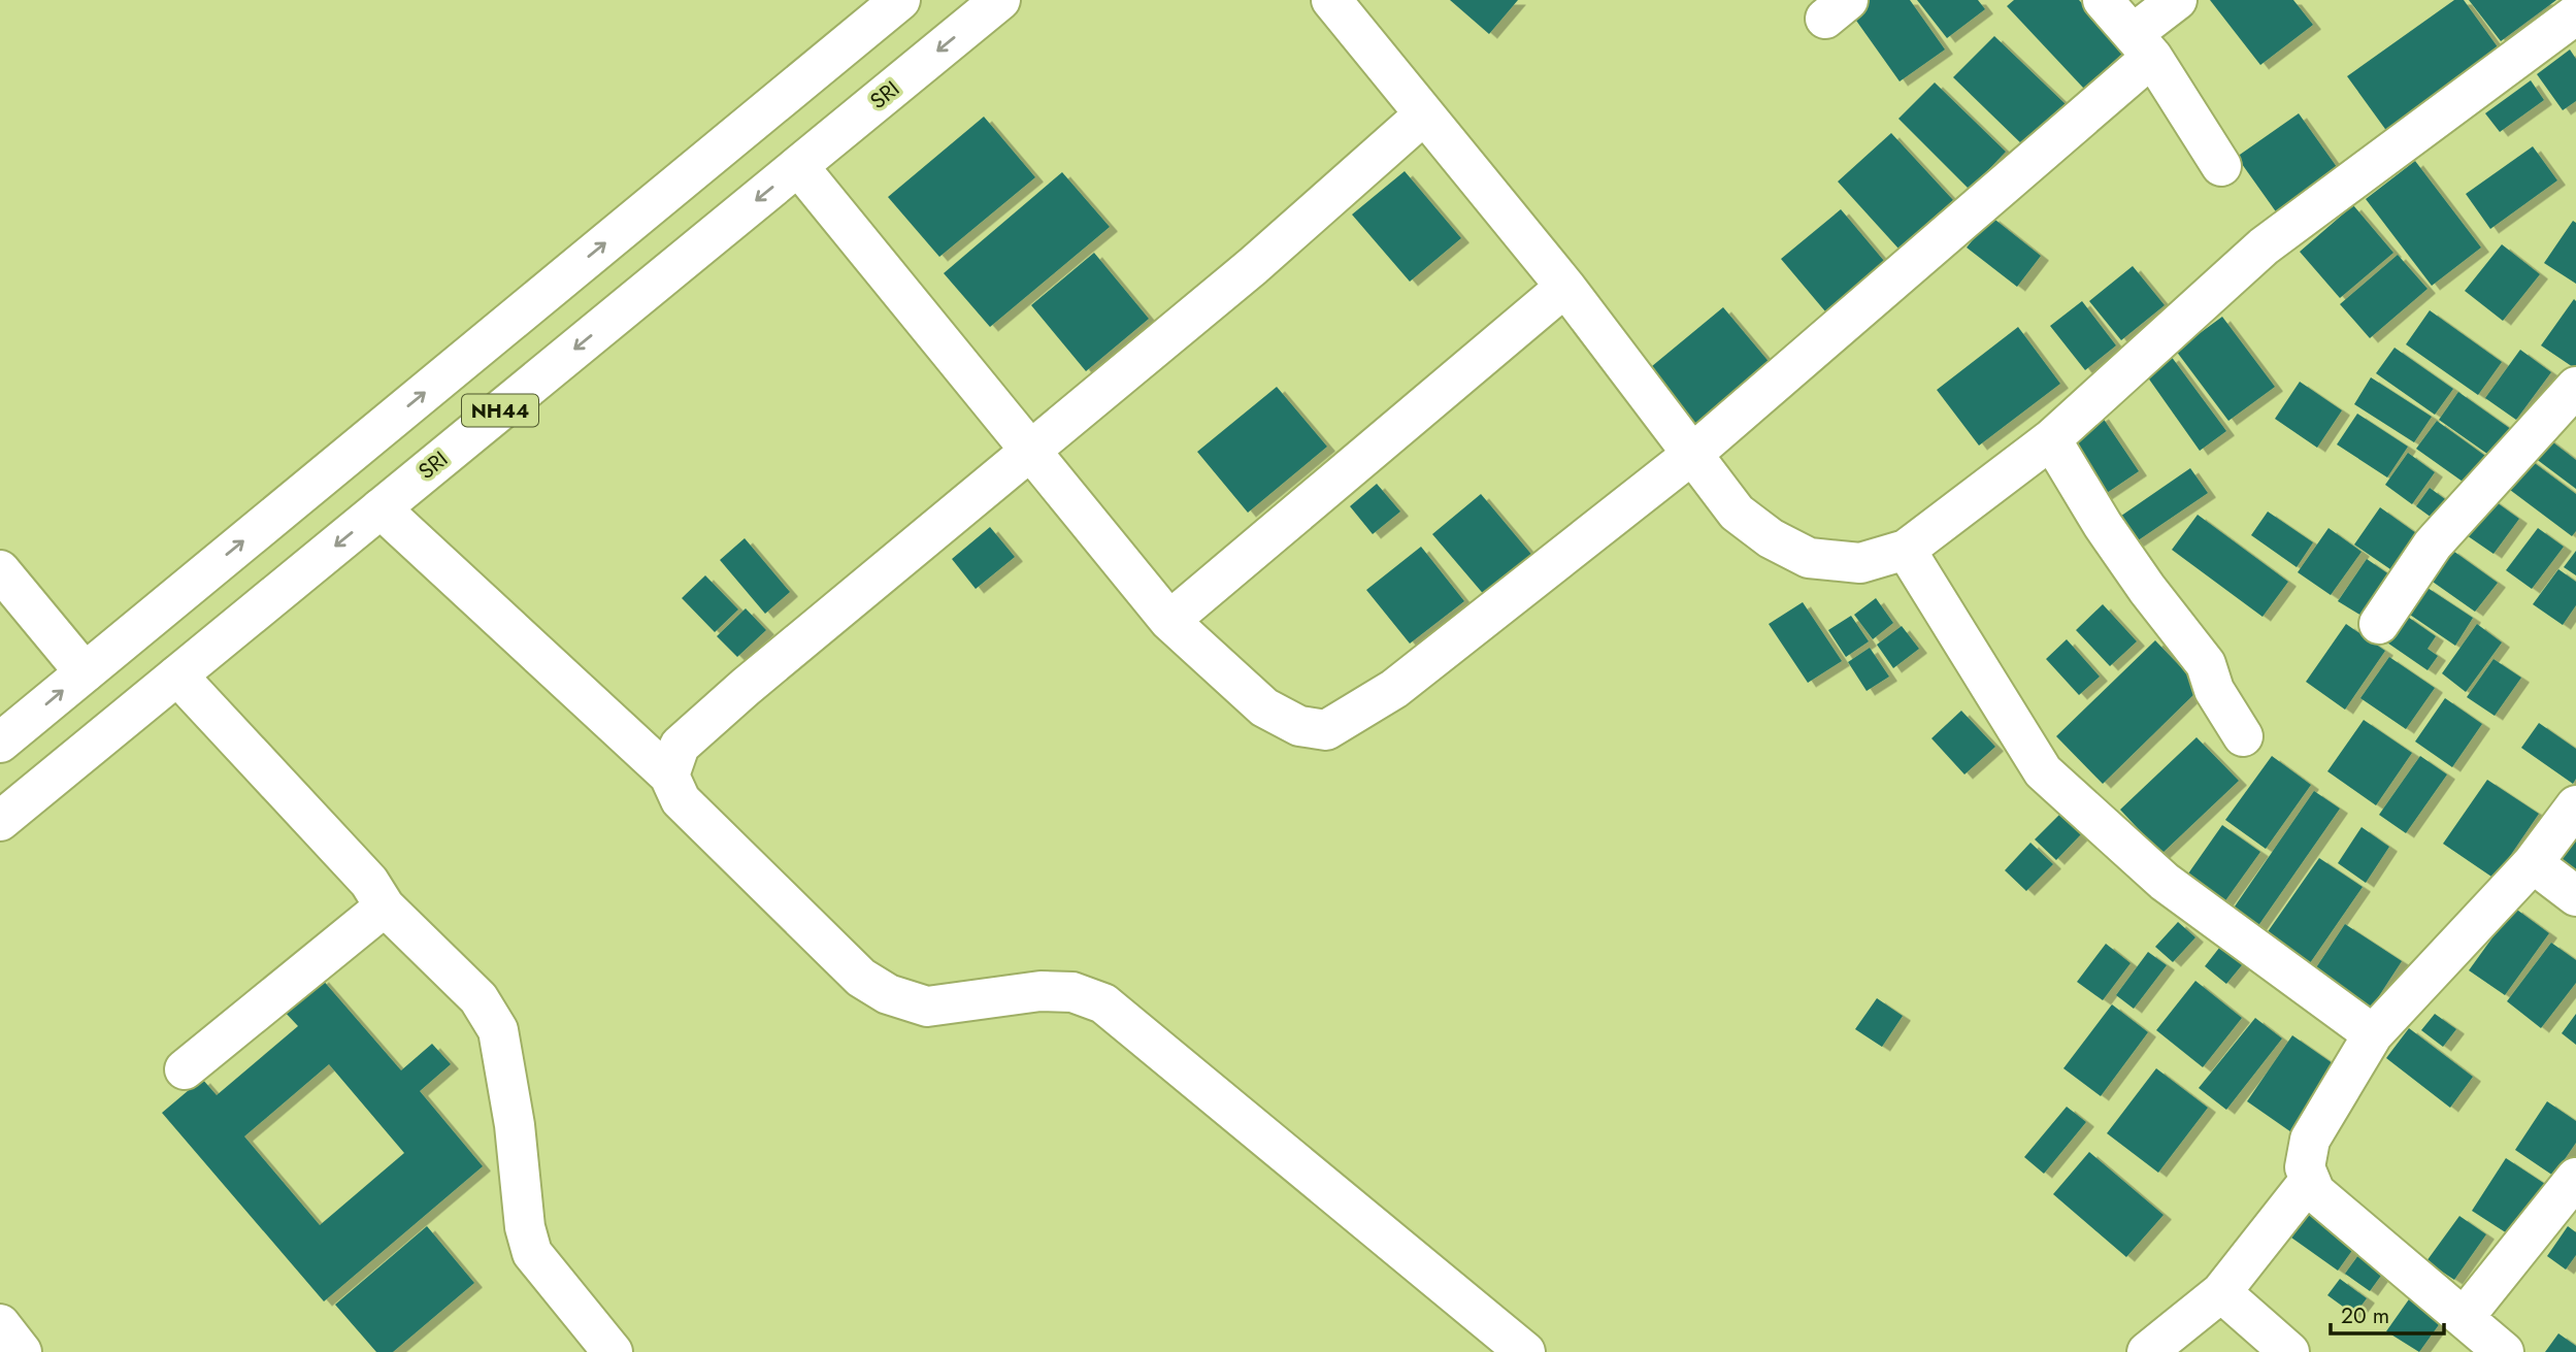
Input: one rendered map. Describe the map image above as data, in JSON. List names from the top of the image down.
{
  "streets": {
    "main road": ["SRI", "NH44"]
  },
  "scale_bar": "20 m"
}
